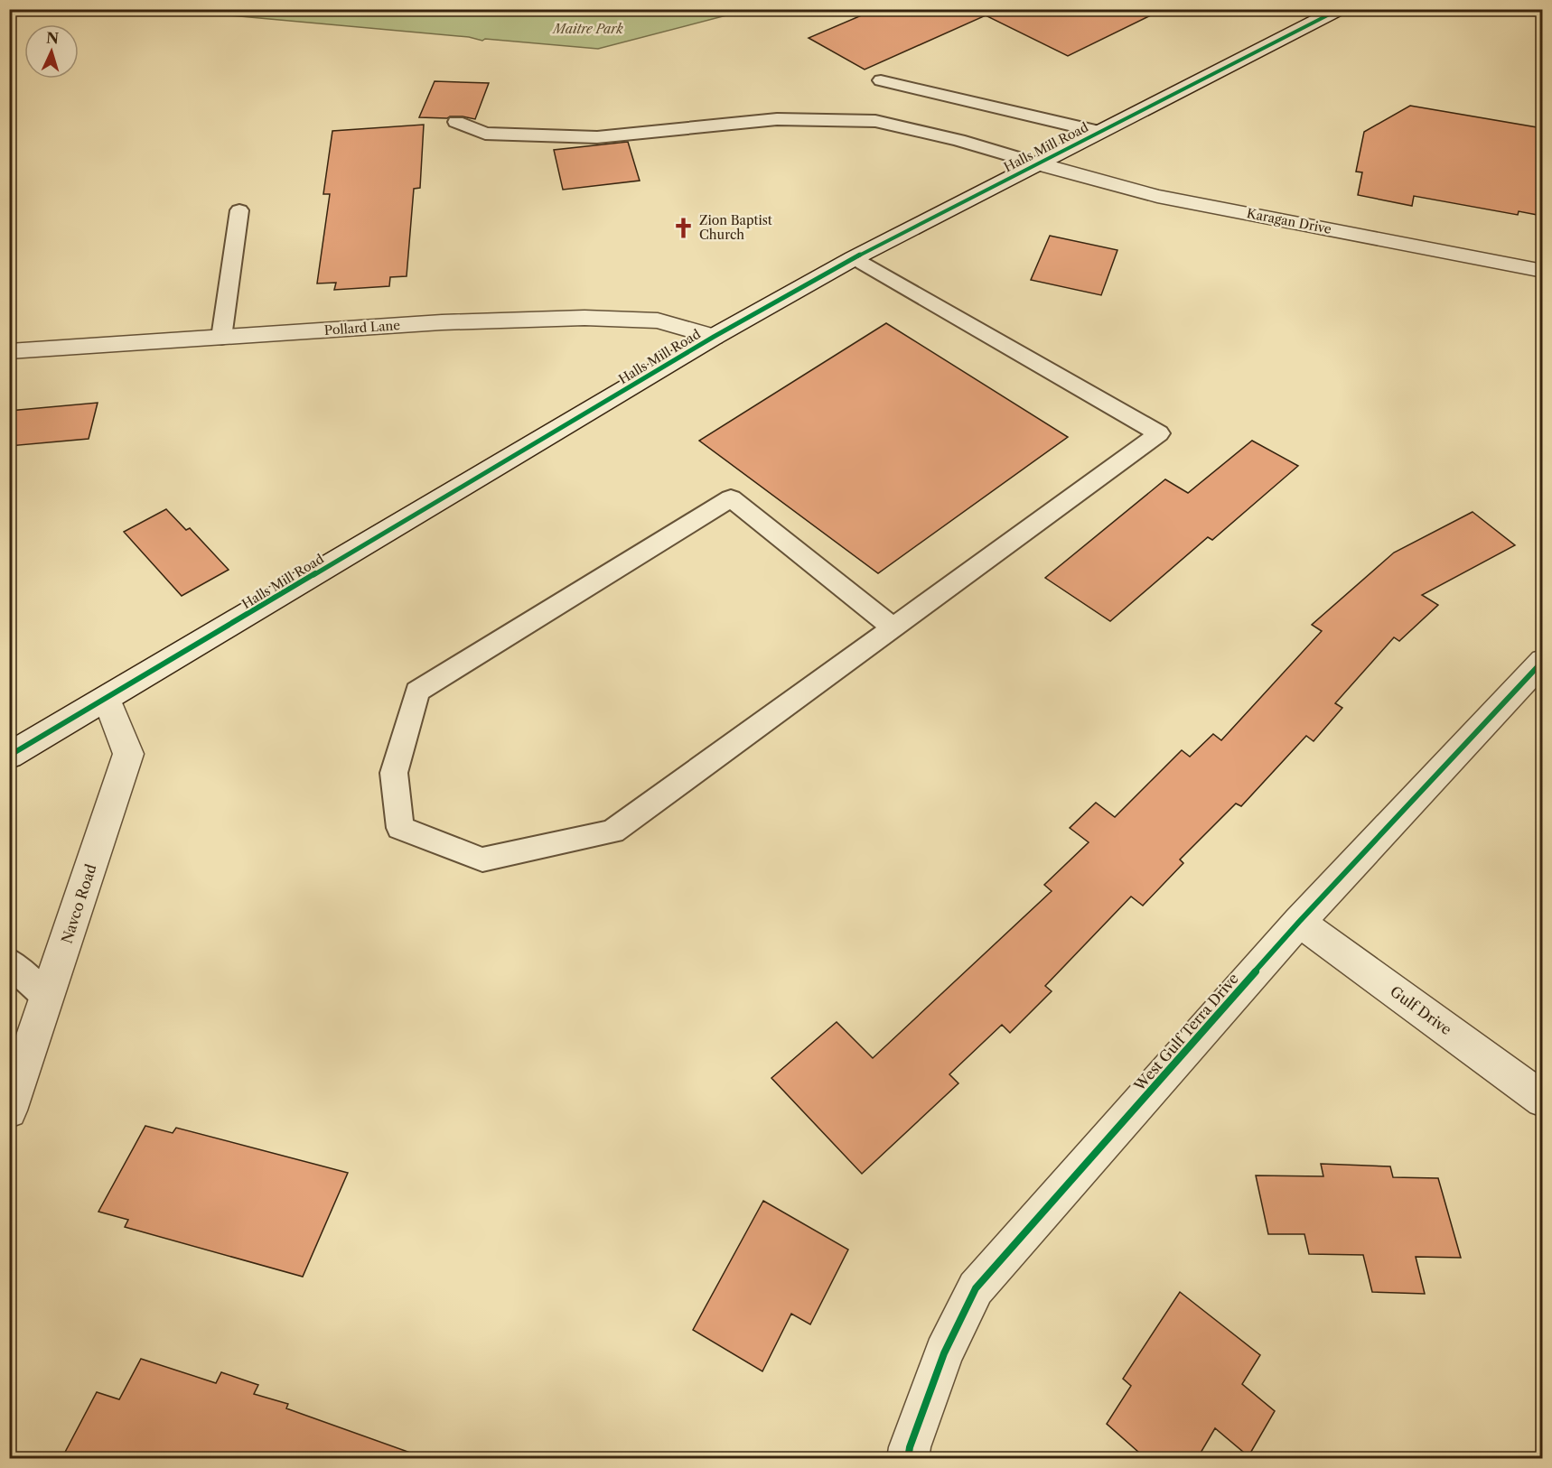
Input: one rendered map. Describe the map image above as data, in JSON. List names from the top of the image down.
{
  "streets": {
    "street": [
      "Halls Mill Road",
      "Karagan Drive",
      "Pollard Lane",
      "Navco Road",
      "Gulf Drive",
      "West Gulf Terra Drive"
    ]
  },
  "crossings": [
    ["Halls Mill Road", "Karagan Drive"],
    ["Halls Mill Road", "Pollard Lane"],
    ["Halls Mill Road", "Navco Road"],
    ["Gulf Drive", "West Gulf Terra Drive"]
  ],
  "parks": ["Maitre Park"],
  "places": {
    "church": ["Zion Baptist Church"]
  },
  "north": "top"
}
